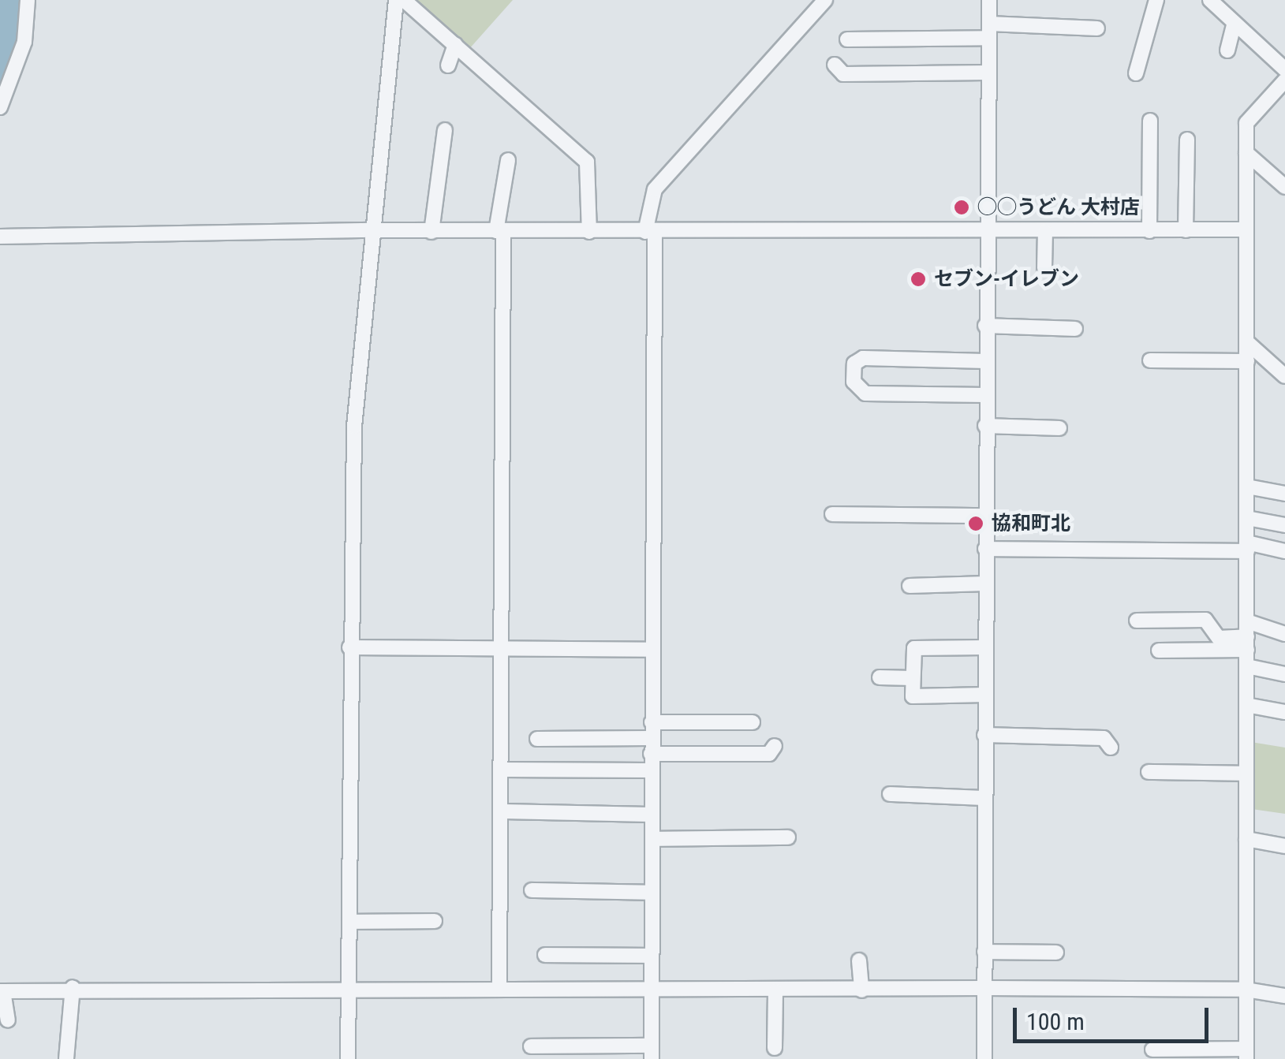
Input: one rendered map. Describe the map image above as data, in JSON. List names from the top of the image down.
{
  "places": ["◯◯うどん 大村店", "セブン-イレブン", "協和町北"],
  "scale_bar": "100 m"
}
